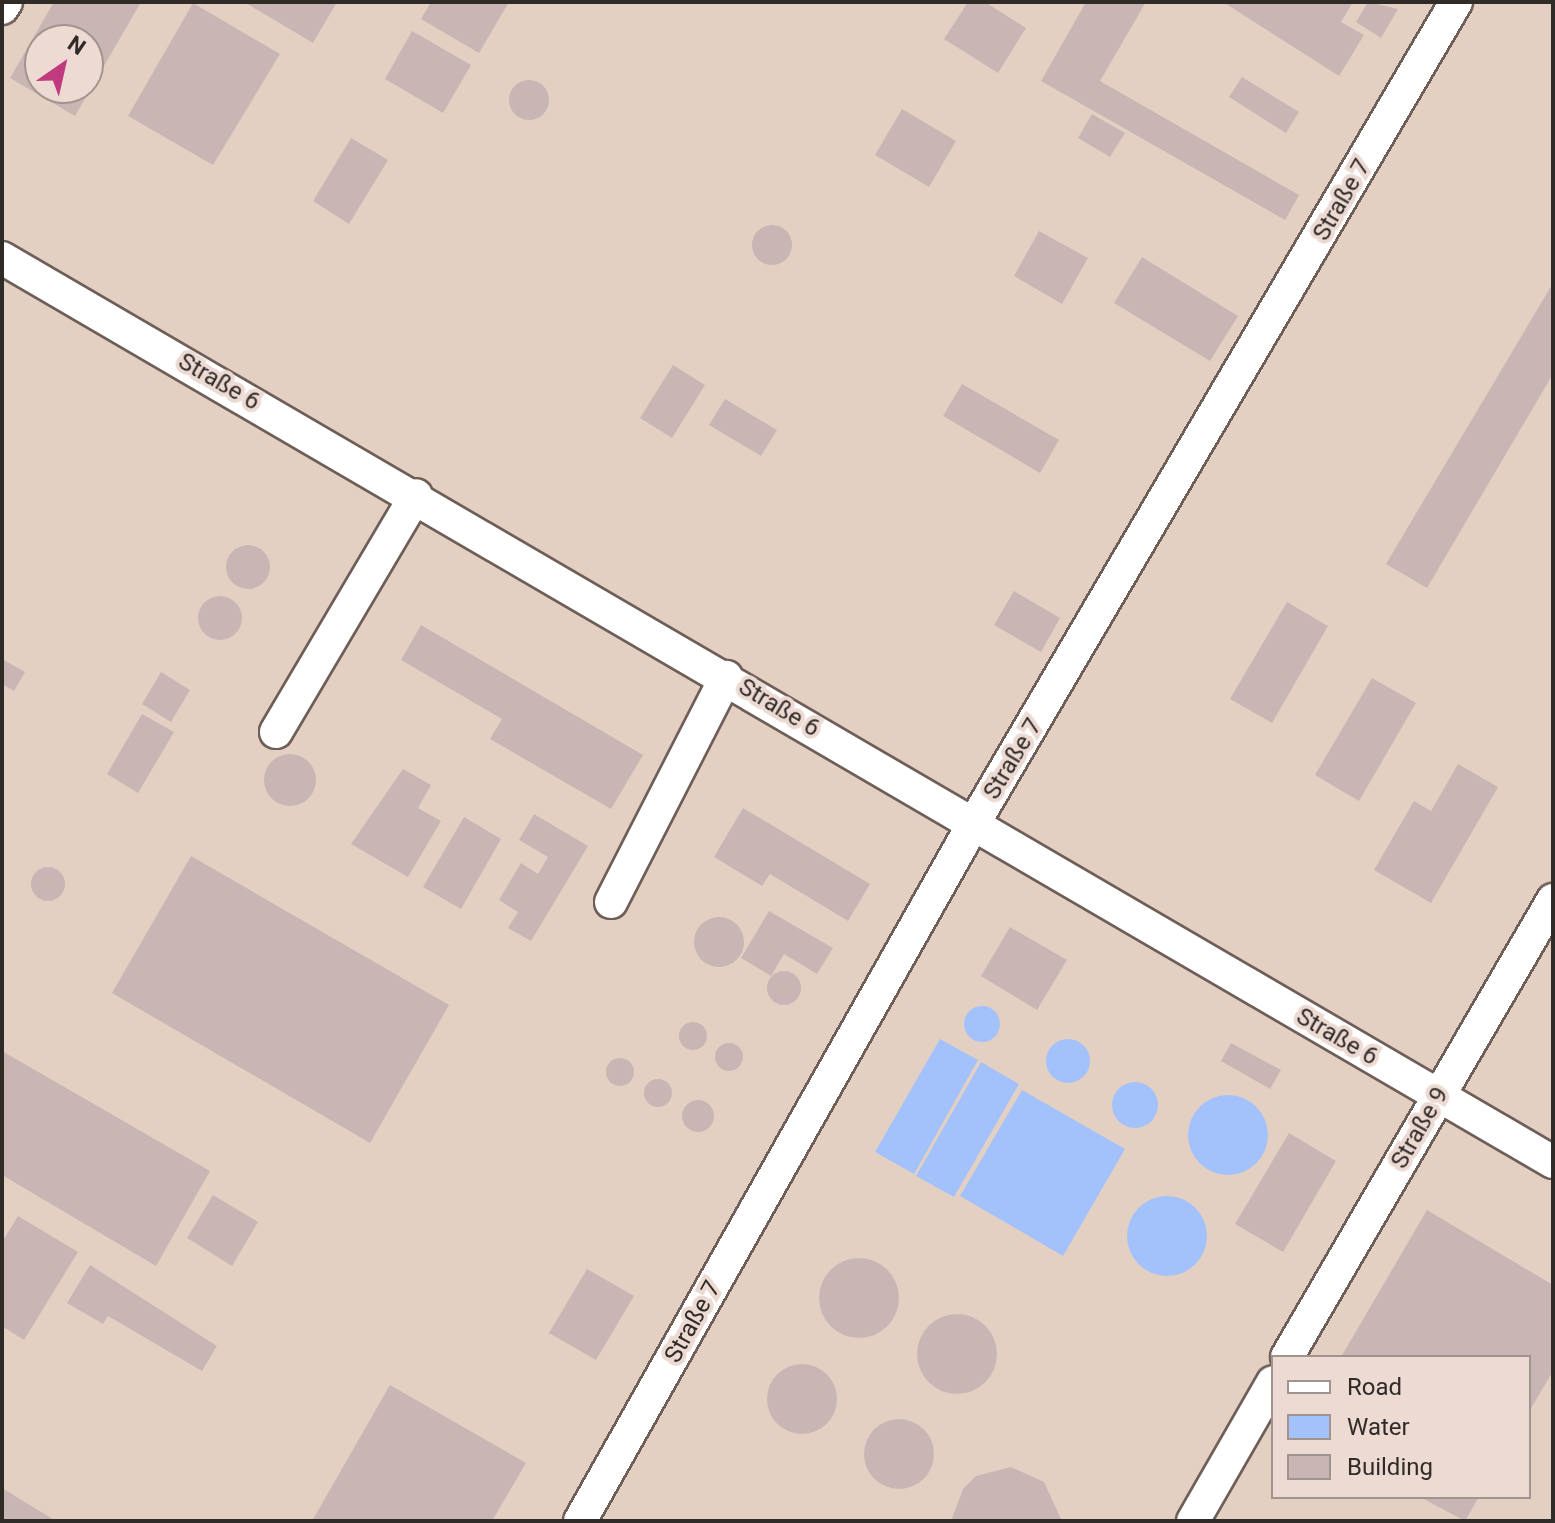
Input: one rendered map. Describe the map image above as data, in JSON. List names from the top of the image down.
{
  "streets": {
    "lane": ["Straße 7", "Straße 6", "Straße 9"]
  },
  "crossings": [
    ["Straße 7", "Straße 6"],
    ["Straße 6", "Straße 9"]
  ],
  "legend": ["Road", "Water", "Building"],
  "north": "top right"
}
